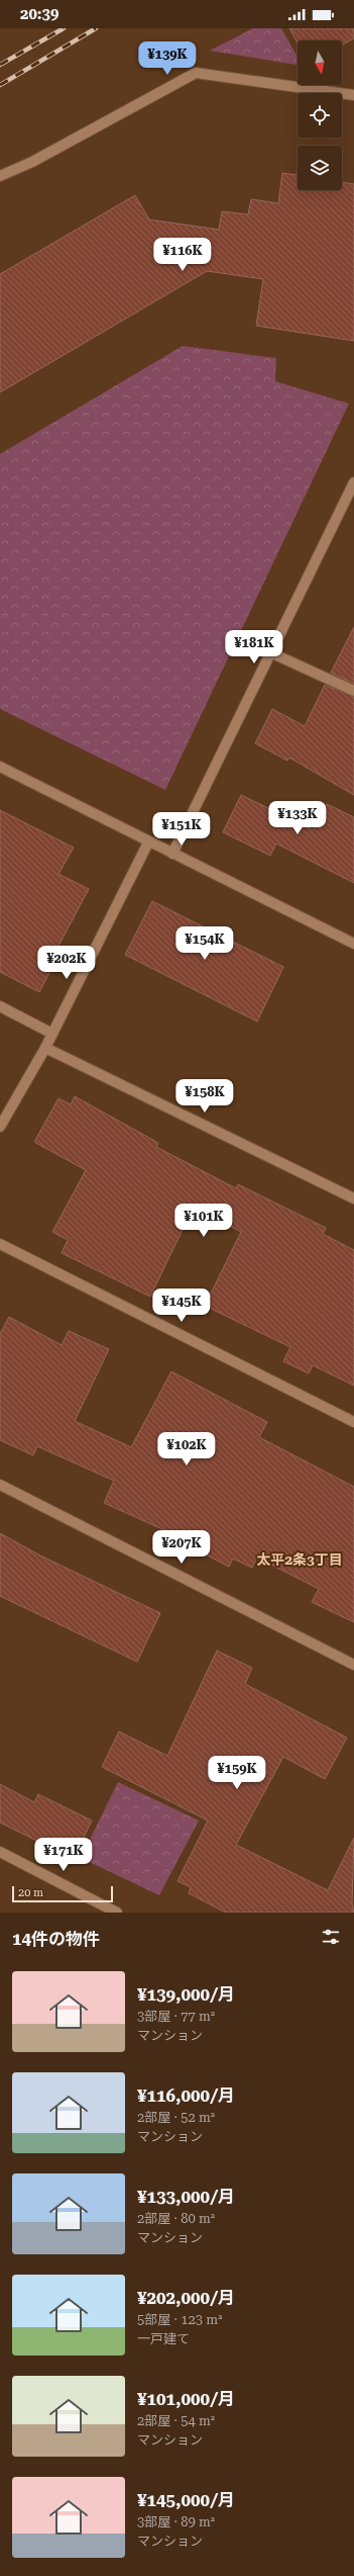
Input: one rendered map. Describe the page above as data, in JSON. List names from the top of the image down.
{
  "districts": ["太平2条3丁目"],
  "scale_bar": "20 m",
  "north": "bottom",
  "page": {
    "status": "20:39",
    "price": [
      "¥139K",
      "¥116K",
      "¥181K",
      "¥133K",
      "¥151K",
      "¥154K",
      "¥202K",
      "¥158K",
      "¥101K",
      "¥145K",
      "¥102K",
      "¥207K",
      "¥159K",
      "¥171K"
    ],
    "scale": "20 m",
    "heading": "14件の物件",
    "list": [
      {
        "name": "¥139,000/月",
        "note": "3部屋 · 77 m² · マンション"
      },
      {
        "name": "¥116,000/月",
        "note": "2部屋 · 52 m² · マンション"
      },
      {
        "name": "¥133,000/月",
        "note": "2部屋 · 80 m² · マンション"
      },
      {
        "name": "¥202,000/月",
        "note": "5部屋 · 123 m² · 一戸建て"
      },
      {
        "name": "¥101,000/月",
        "note": "2部屋 · 54 m² · マンション"
      },
      {
        "name": "¥145,000/月",
        "note": "3部屋 · 89 m² · マンション"
      }
    ]
  }
}
